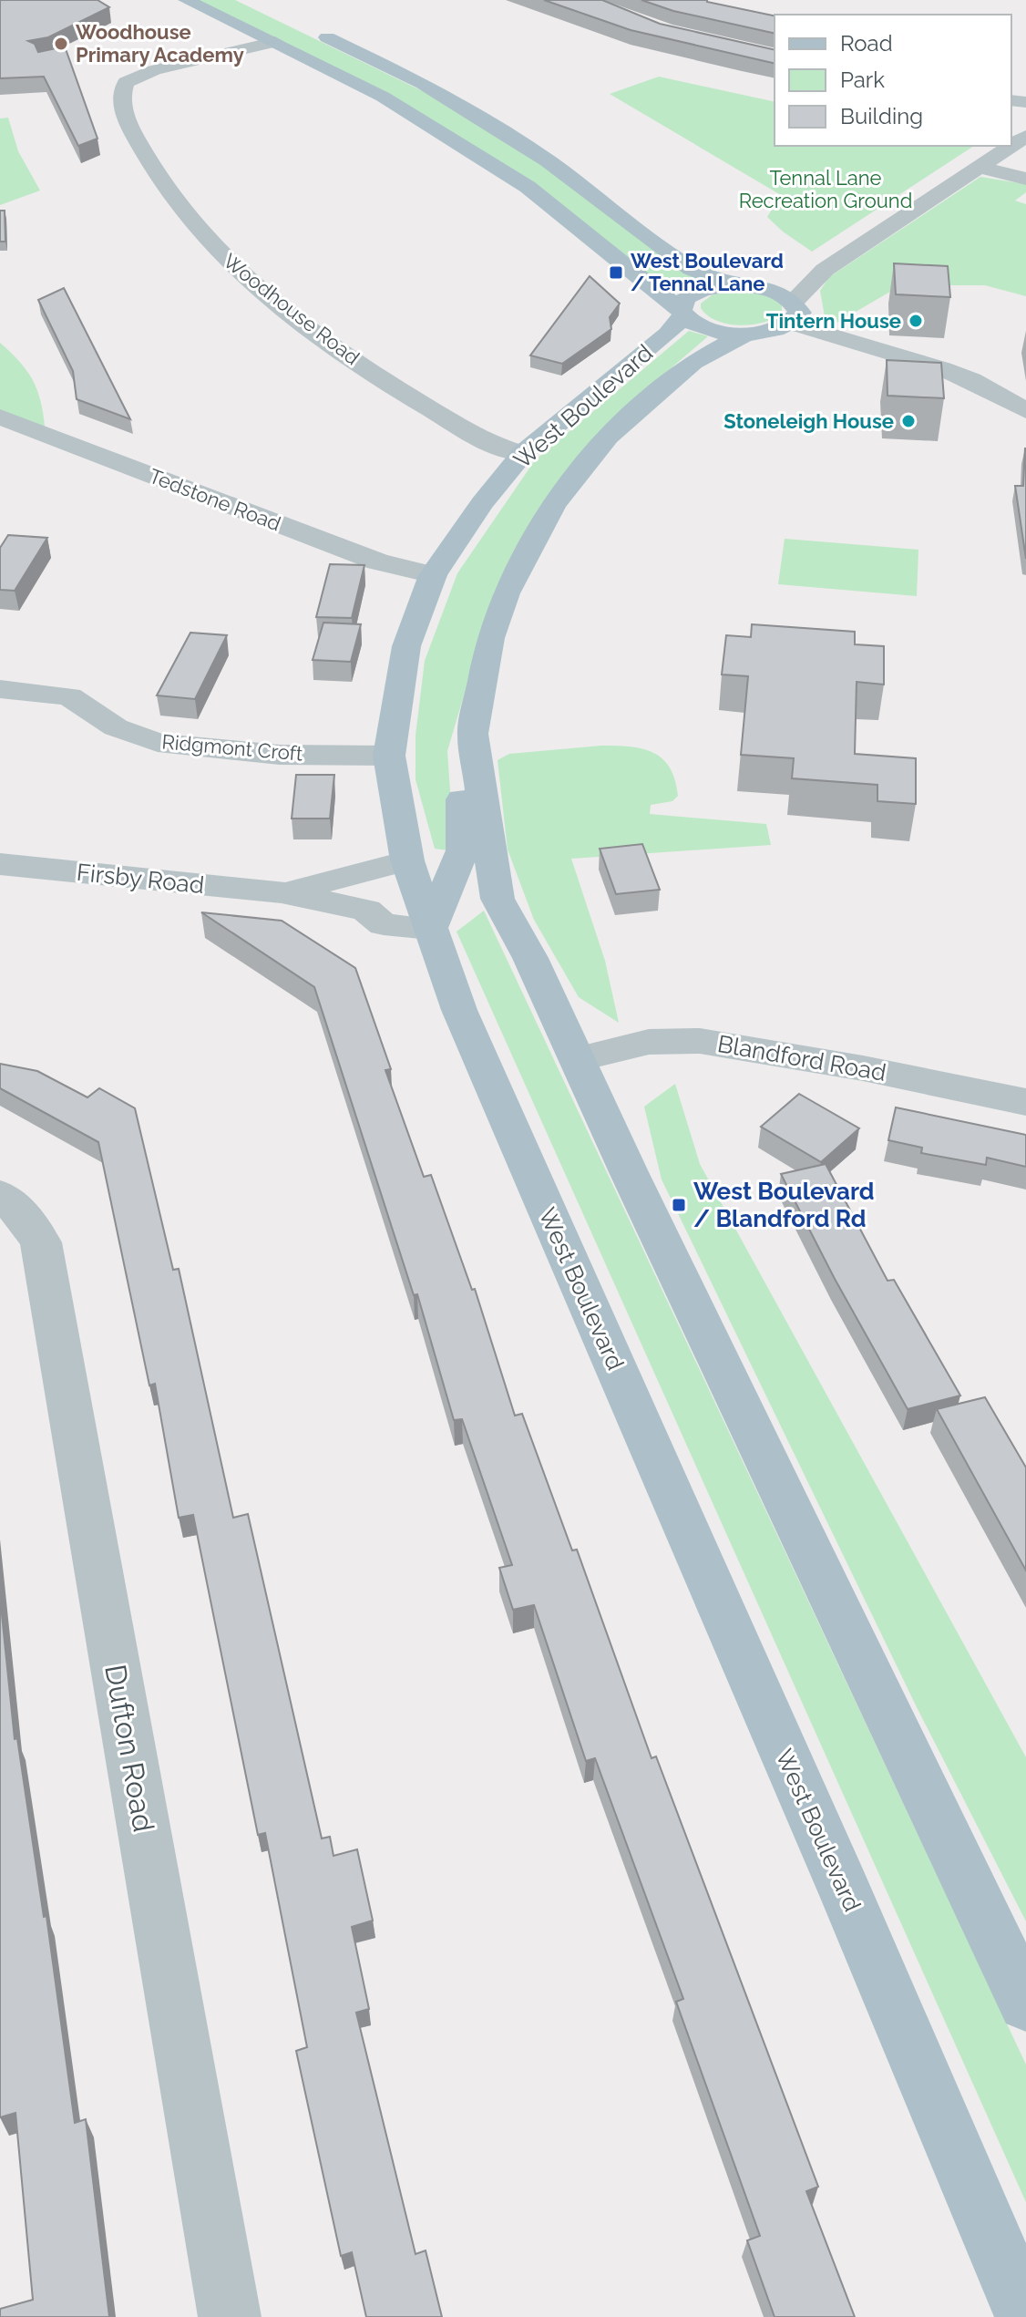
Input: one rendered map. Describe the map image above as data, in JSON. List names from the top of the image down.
{
  "streets": {
    "main road": ["West Boulevard"],
    "street": [
      "Woodhouse Road",
      "Tedstone Road",
      "Ridgmont Croft",
      "Firsby Road",
      "Blandford Road",
      "Dufton Road"
    ]
  },
  "crossings": [
    ["Woodhouse Road", "West Boulevard"],
    ["West Boulevard", "Tedstone Road"],
    ["West Boulevard", "Ridgmont Croft"],
    ["West Boulevard", "Firsby Road"],
    ["West Boulevard", "Blandford Road"]
  ],
  "parks": ["Tennal Lane Recreation Ground"],
  "places": {
    "other": ["Woodhouse Primary Academy", "Tintern House", "Stoneleigh House"],
    "transit": ["West Boulevard / Tennal Lane", "West Boulevard / Blandford Rd"]
  },
  "legend": ["Road", "Park", "Building"]
}
